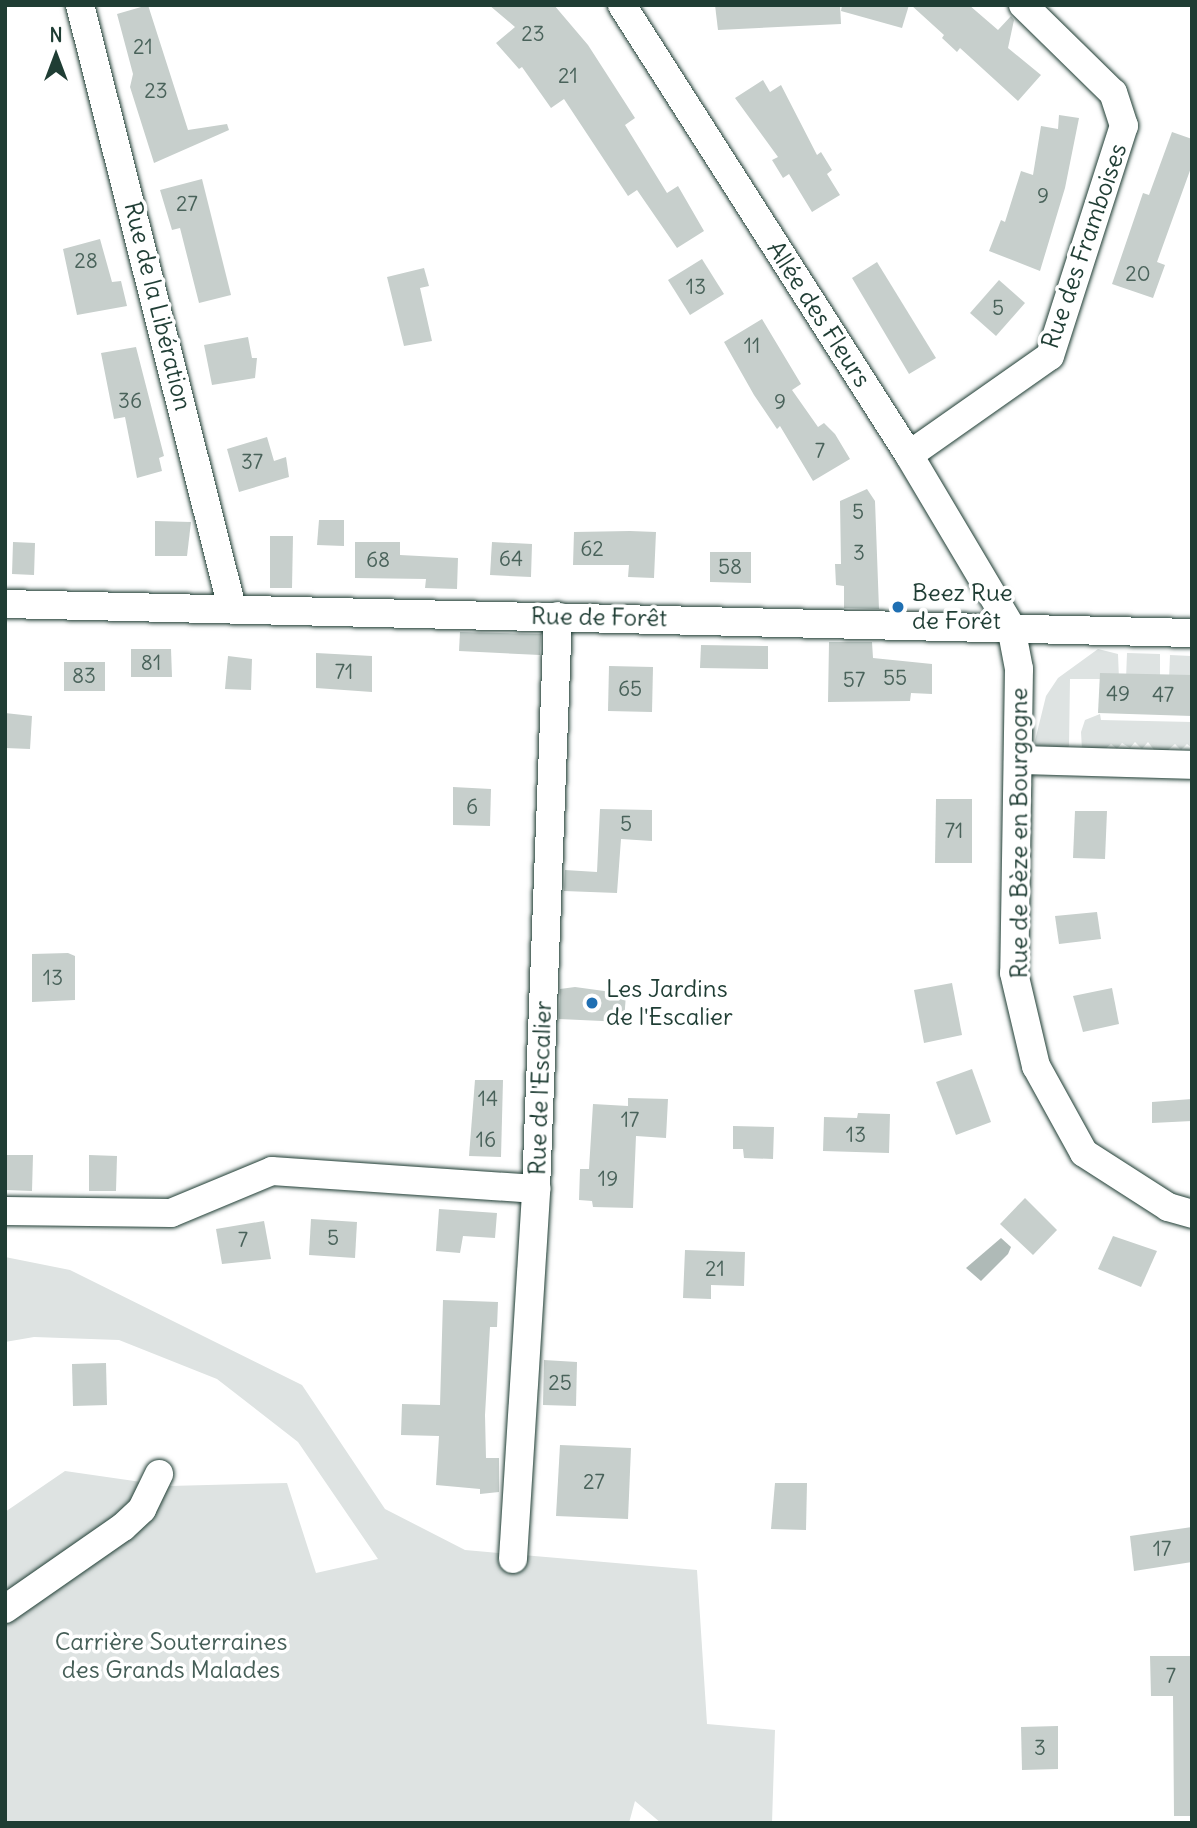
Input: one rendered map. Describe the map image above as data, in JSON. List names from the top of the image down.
{
  "streets": {
    "street": [
      "Rue des Framboises",
      "Rue de la Libération",
      "Allée des Fleurs",
      "Rue de Forêt",
      "Rue de Bèze en Bourgogne",
      "Rue de l'Escalier"
    ]
  },
  "crossings": [
    ["Rue des Framboises", "Allée des Fleurs"],
    ["Rue de la Libération", "Rue de Forêt"],
    ["Allée des Fleurs", "Rue de Forêt"],
    ["Allée des Fleurs", "Rue de Bèze en Bourgogne"],
    ["Rue de Forêt", "Rue de Bèze en Bourgogne"],
    ["Rue de Forêt", "Rue de l'Escalier"]
  ],
  "parks": ["Carrière Souterraines des Grands Malades"],
  "places": ["Beez Rue de Forêt", "Les Jardins de l'Escalier"],
  "house_numbers": [
    "23",
    "21",
    "21",
    "23",
    "9",
    "27",
    "28",
    "20",
    "13",
    "5",
    "11",
    "36",
    "9",
    "7",
    "37",
    "5",
    "62",
    "3",
    "64",
    "68",
    "58",
    "81",
    "71",
    "83",
    "55",
    "57",
    "65",
    "49",
    "47",
    "6",
    "5",
    "71",
    "13",
    "14",
    "17",
    "13",
    "16",
    "19",
    "5",
    "7",
    "21",
    "25",
    "27",
    "17",
    "7",
    "3"
  ],
  "north": "top"
}
